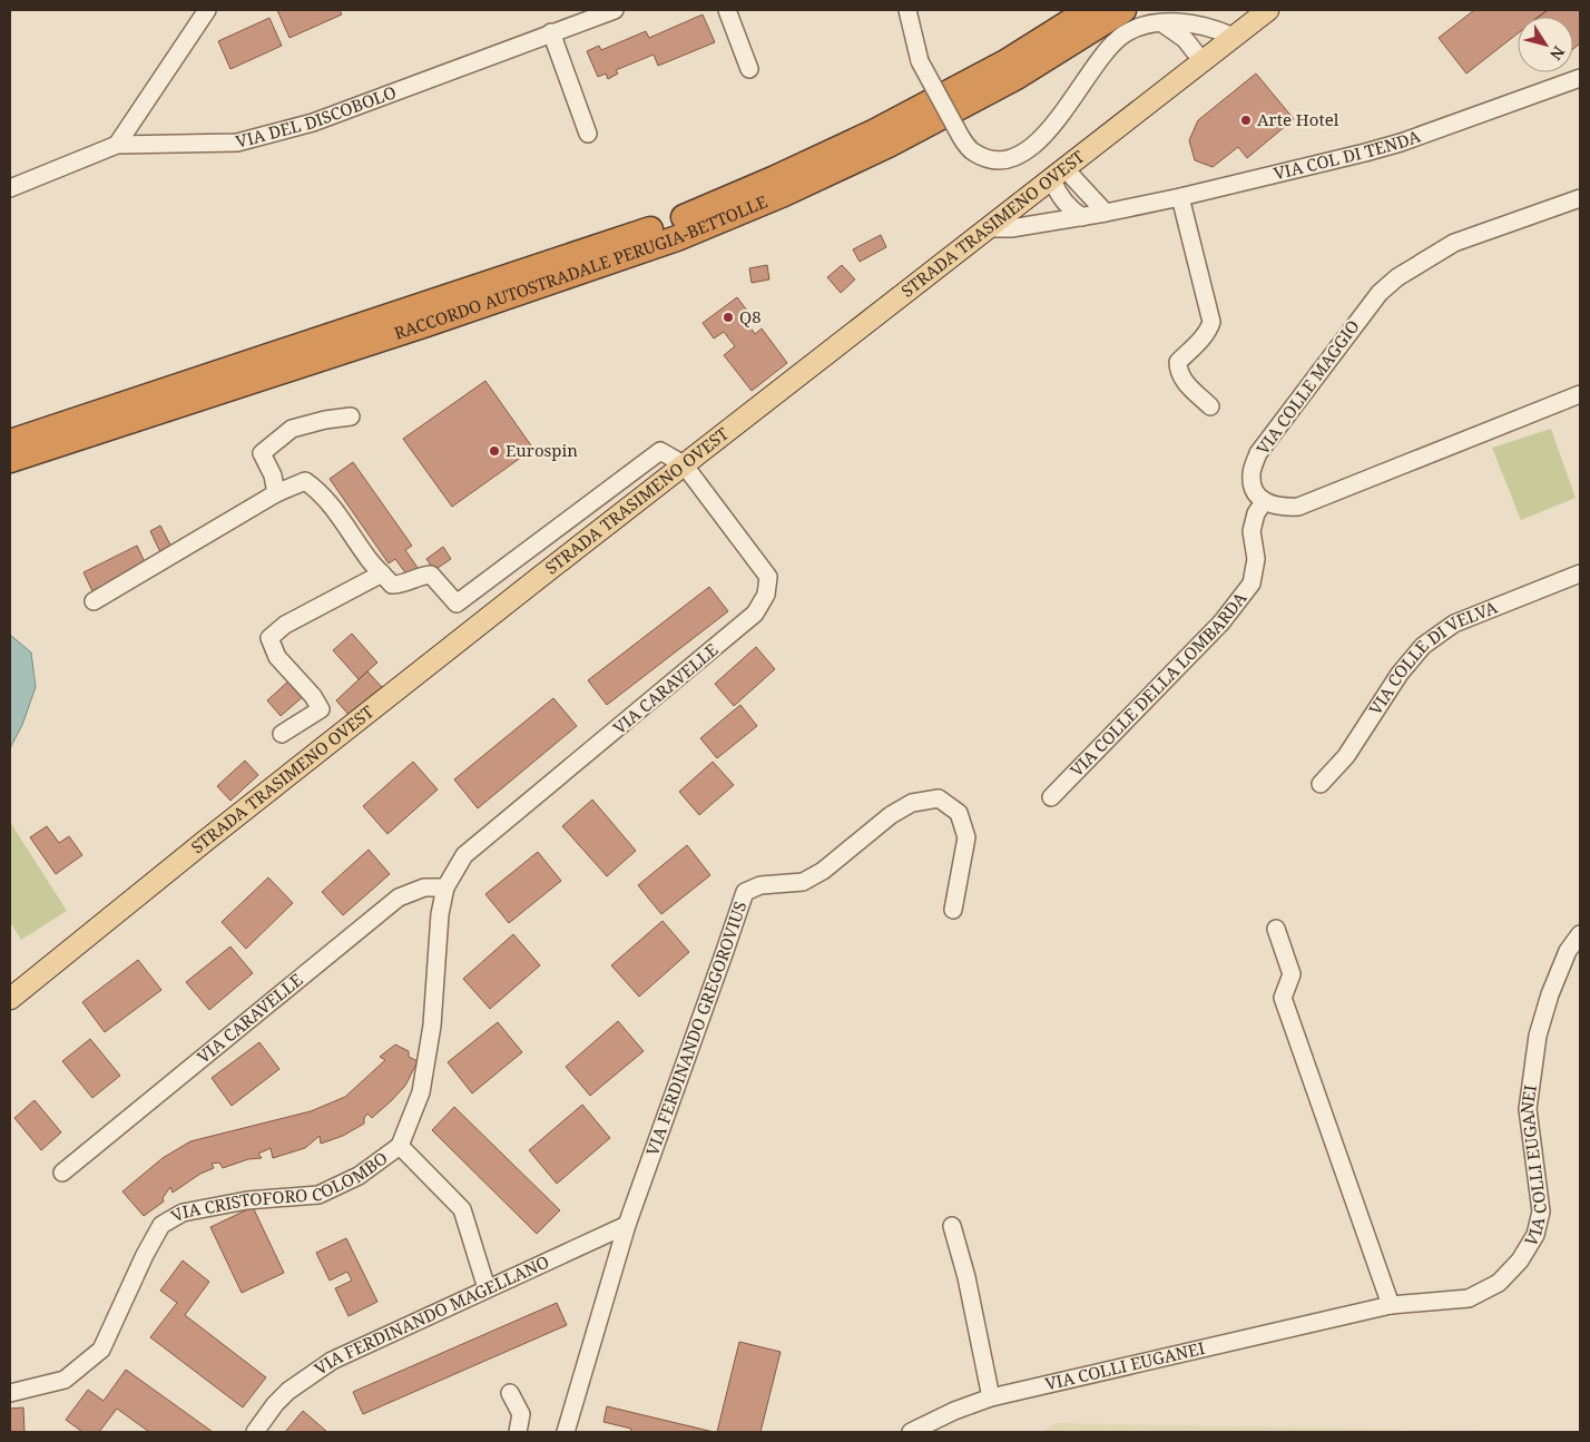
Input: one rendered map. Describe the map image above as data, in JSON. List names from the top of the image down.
{
  "streets": {
    "highway": ["RACCORDO AUTOSTRADALE PERUGIA-BETTOLLE"],
    "main road": ["STRADA TRASIMENO OVEST"],
    "street": [
      "VIA DEL DISCOBOLO",
      "VIA COL DI TENDA",
      "VIA COLLE MAGGIO",
      "VIA COLLE DI VELVA",
      "VIA COLLE DELLA LOMBARDA",
      "VIA CARAVELLE",
      "VIA FERDINANDO GREGOROVIUS",
      "VIA COLLI EUGANEI",
      "VIA CRISTOFORO COLOMBO",
      "VIA FERDINANDO MAGELLANO"
    ]
  },
  "crossings": [
    ["VIA COL DI TENDA", "STRADA TRASIMENO OVEST"],
    ["STRADA TRASIMENO OVEST", "VIA CARAVELLE"],
    ["VIA COLLE MAGGIO", "VIA COLLE DELLA LOMBARDA"],
    ["VIA CARAVELLE", "VIA CRISTOFORO COLOMBO"],
    ["VIA FERDINANDO GREGOROVIUS", "VIA FERDINANDO MAGELLANO"],
    ["VIA CRISTOFORO COLOMBO", "VIA FERDINANDO MAGELLANO"]
  ],
  "places": ["Arte Hotel", "Q8", "Eurospin"],
  "north": "bottom right"
}
